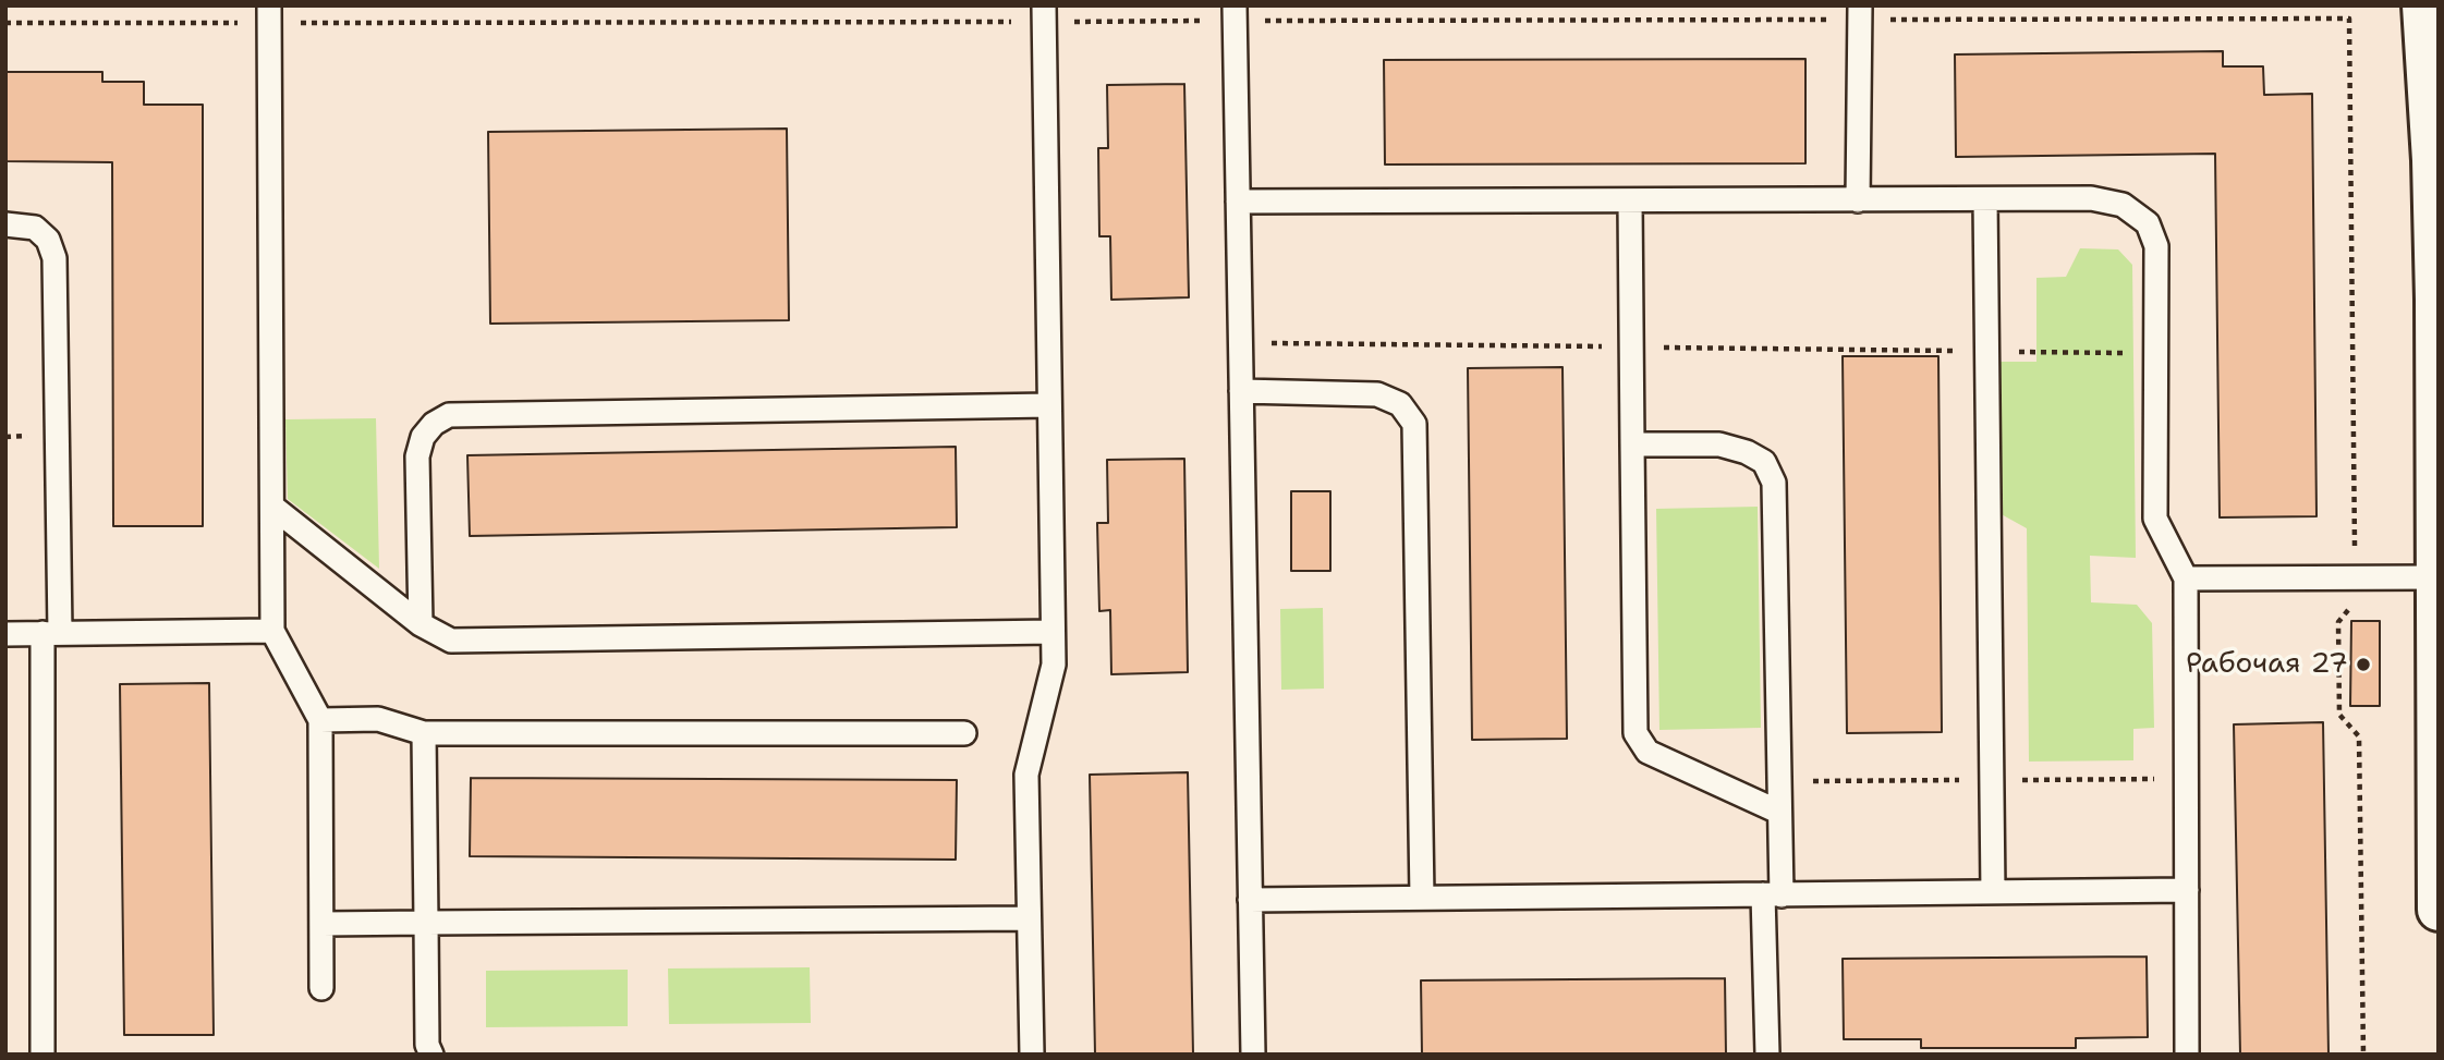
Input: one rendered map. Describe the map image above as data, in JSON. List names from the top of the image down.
{
  "places": ["Рабочая 27"]
}
